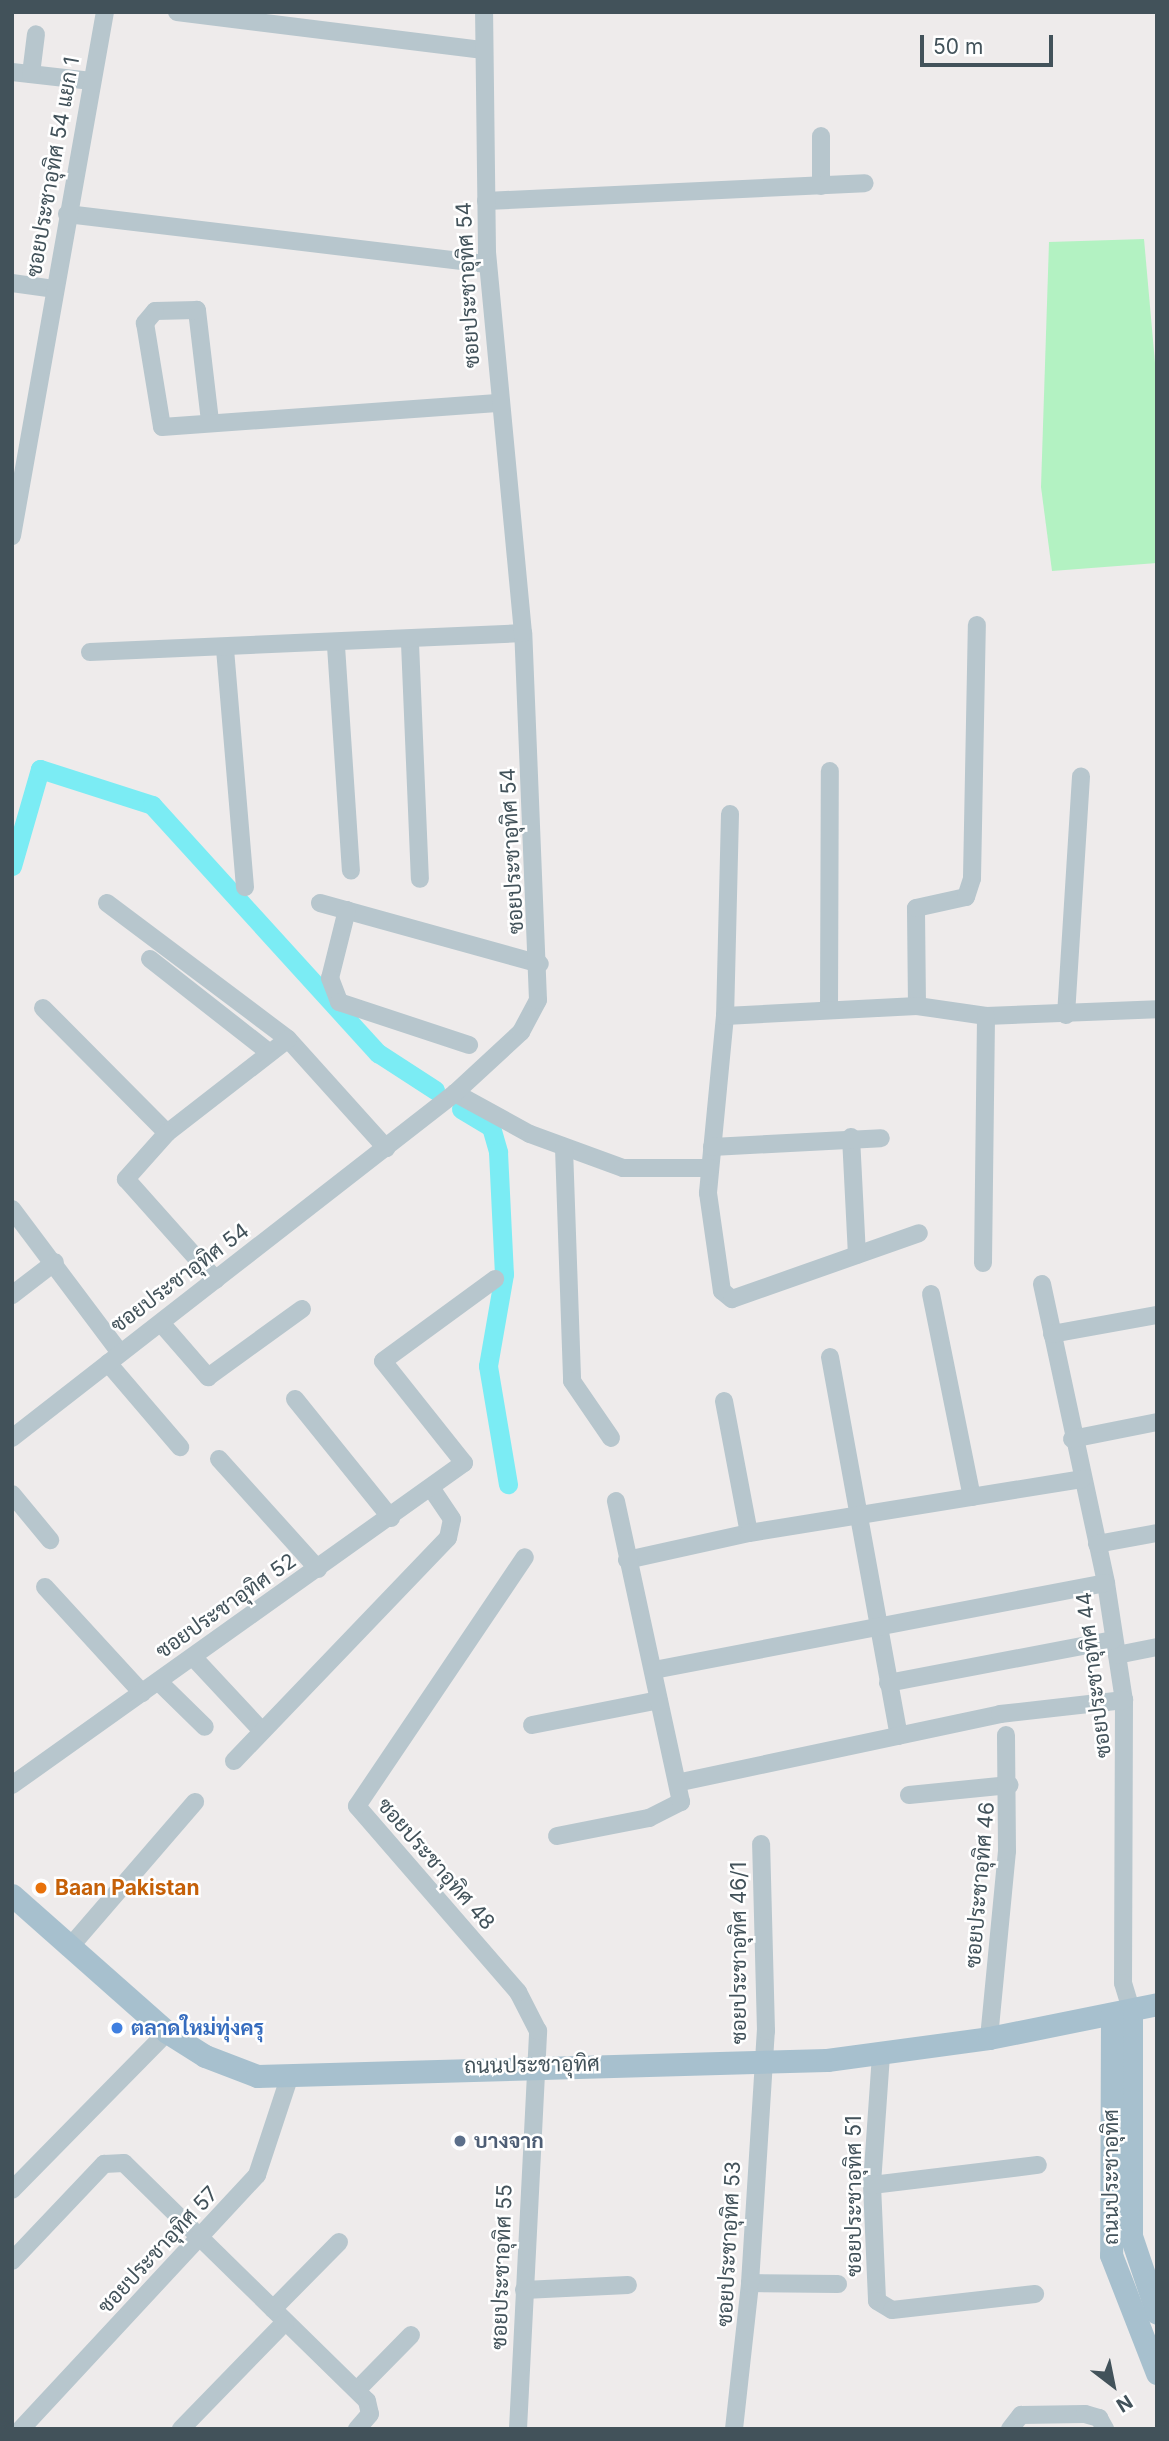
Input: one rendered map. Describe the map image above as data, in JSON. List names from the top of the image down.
{
  "streets": {
    "main road": ["ถนนประชาอุทิศ"],
    "street": [
      "ซอยประชาอุทิศ 54 แยก 1",
      "ซอยประชาอุทิศ 54",
      "ซอยประชาอุทิศ 52",
      "ซอยประชาอุทิศ 44",
      "ซอยประชาอุทิศ 48",
      "ซอยประชาอุทิศ 46",
      "ซอยประชาอุทิศ 46/1",
      "ซอยประชาอุทิศ 51",
      "ซอยประชาอุทิศ 53",
      "ซอยประชาอุทิศ 57",
      "ซอยประชาอุทิศ 55"
    ]
  },
  "crossings": [
    ["ซอยประชาอุทิศ 44", "ถนนประชาอุทิศ"],
    ["ซอยประชาอุทิศ 48", "ถนนประชาอุทิศ"],
    ["ซอยประชาอุทิศ 48", "ซอยประชาอุทิศ 55"],
    ["ซอยประชาอุทิศ 46", "ถนนประชาอุทิศ"],
    ["ซอยประชาอุทิศ 46/1", "ถนนประชาอุทิศ"],
    ["ซอยประชาอุทิศ 46/1", "ซอยประชาอุทิศ 53"],
    ["ถนนประชาอุทิศ", "ซอยประชาอุทิศ 51"],
    ["ถนนประชาอุทิศ", "ซอยประชาอุทิศ 53"],
    ["ถนนประชาอุทิศ", "ซอยประชาอุทิศ 57"],
    ["ถนนประชาอุทิศ", "ซอยประชาอุทิศ 55"]
  ],
  "places": ["Baan Pakistan", "ตลาดใหม่ทุ่งครุ", "บางจาก"],
  "scale_bar": "50 m",
  "north": "bottom right"
}
